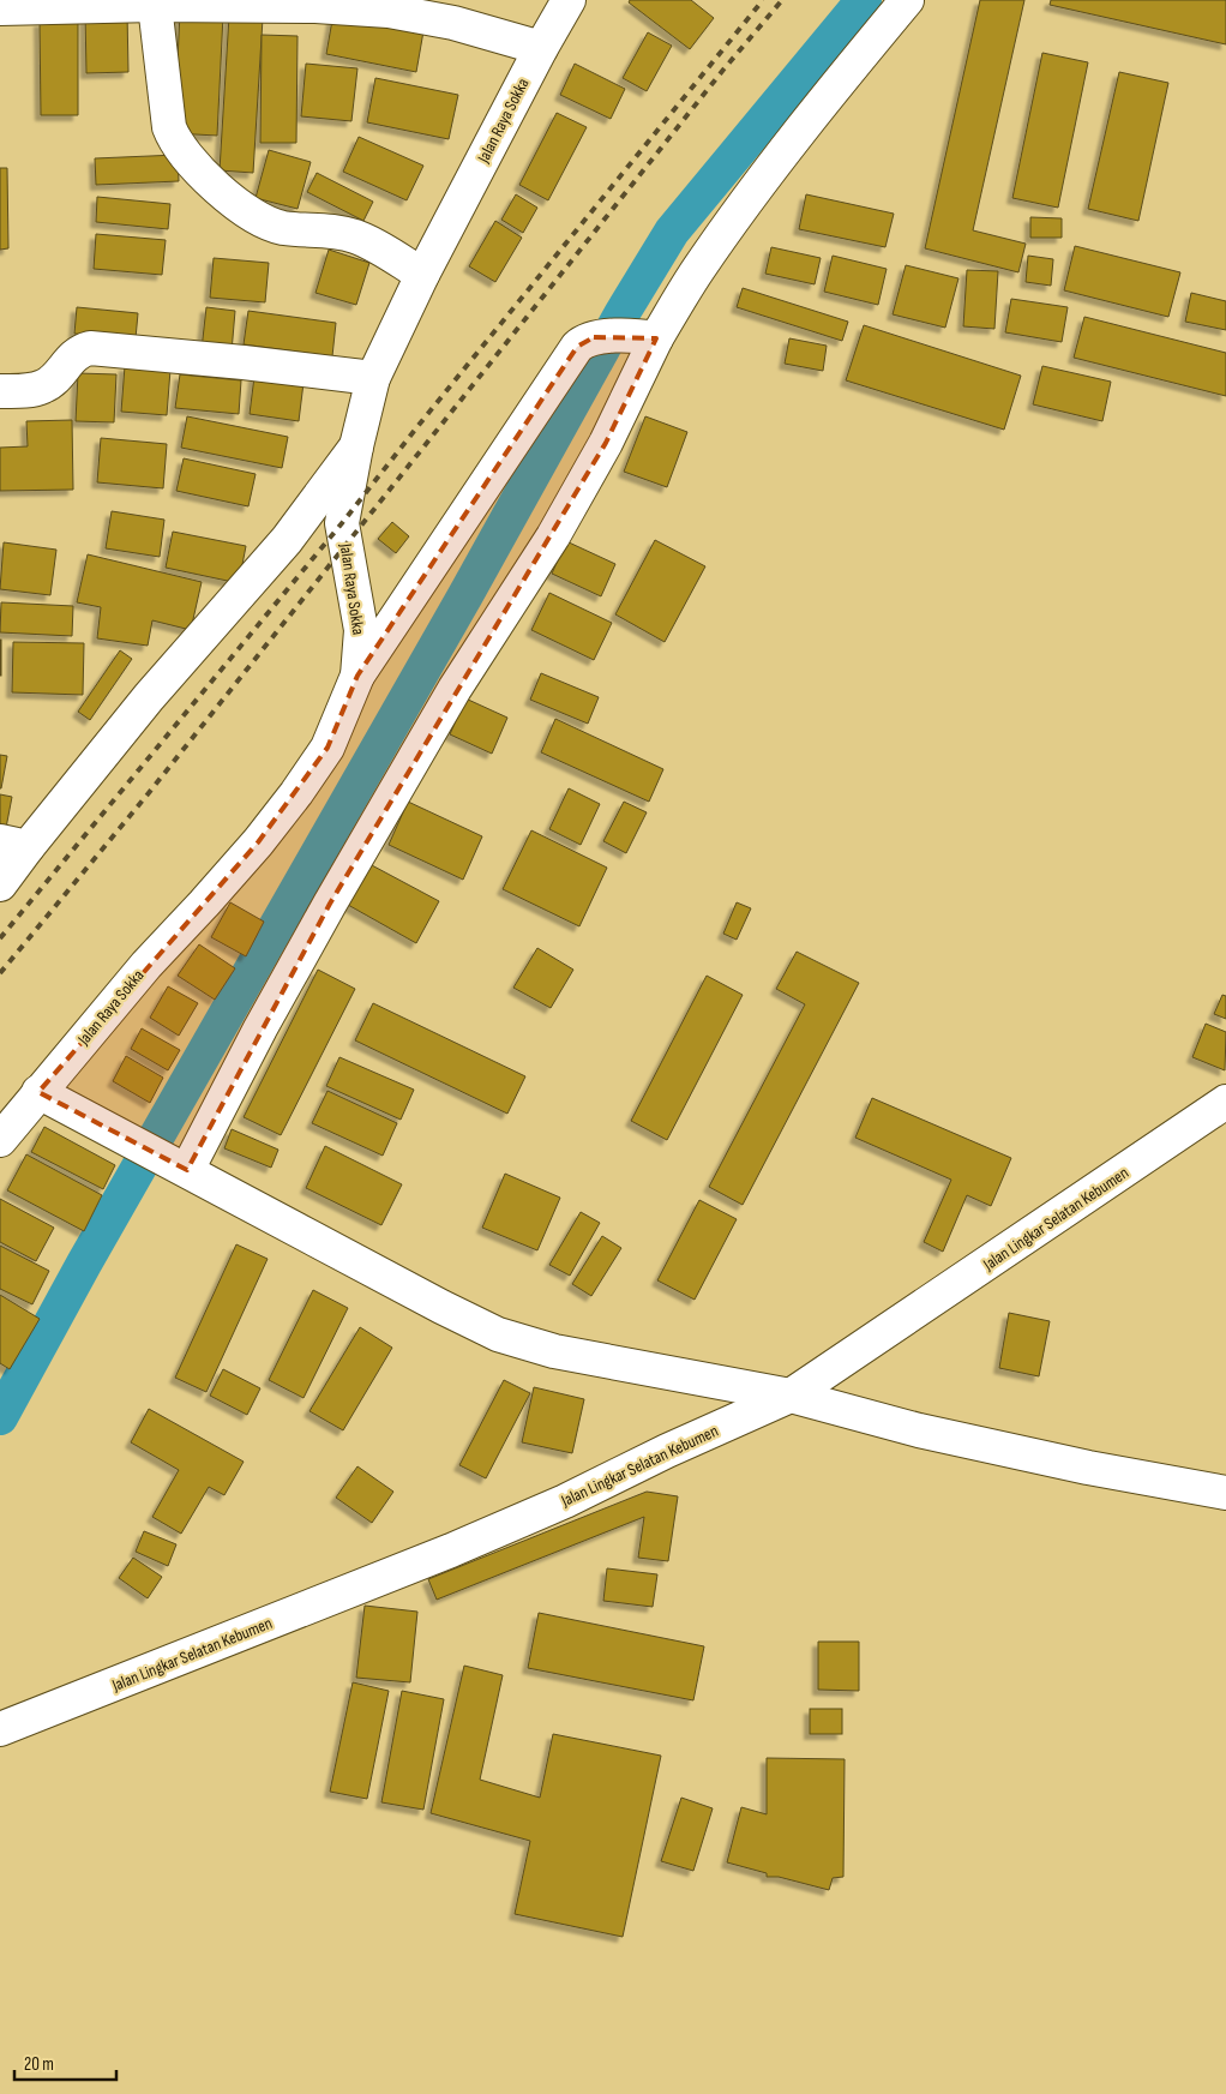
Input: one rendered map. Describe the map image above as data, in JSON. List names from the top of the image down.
{
  "streets": {
    "main road": ["Jalan Raya Sokka", "Jalan Lingkar Selatan Kebumen"]
  },
  "scale_bar": "20 m"
}
